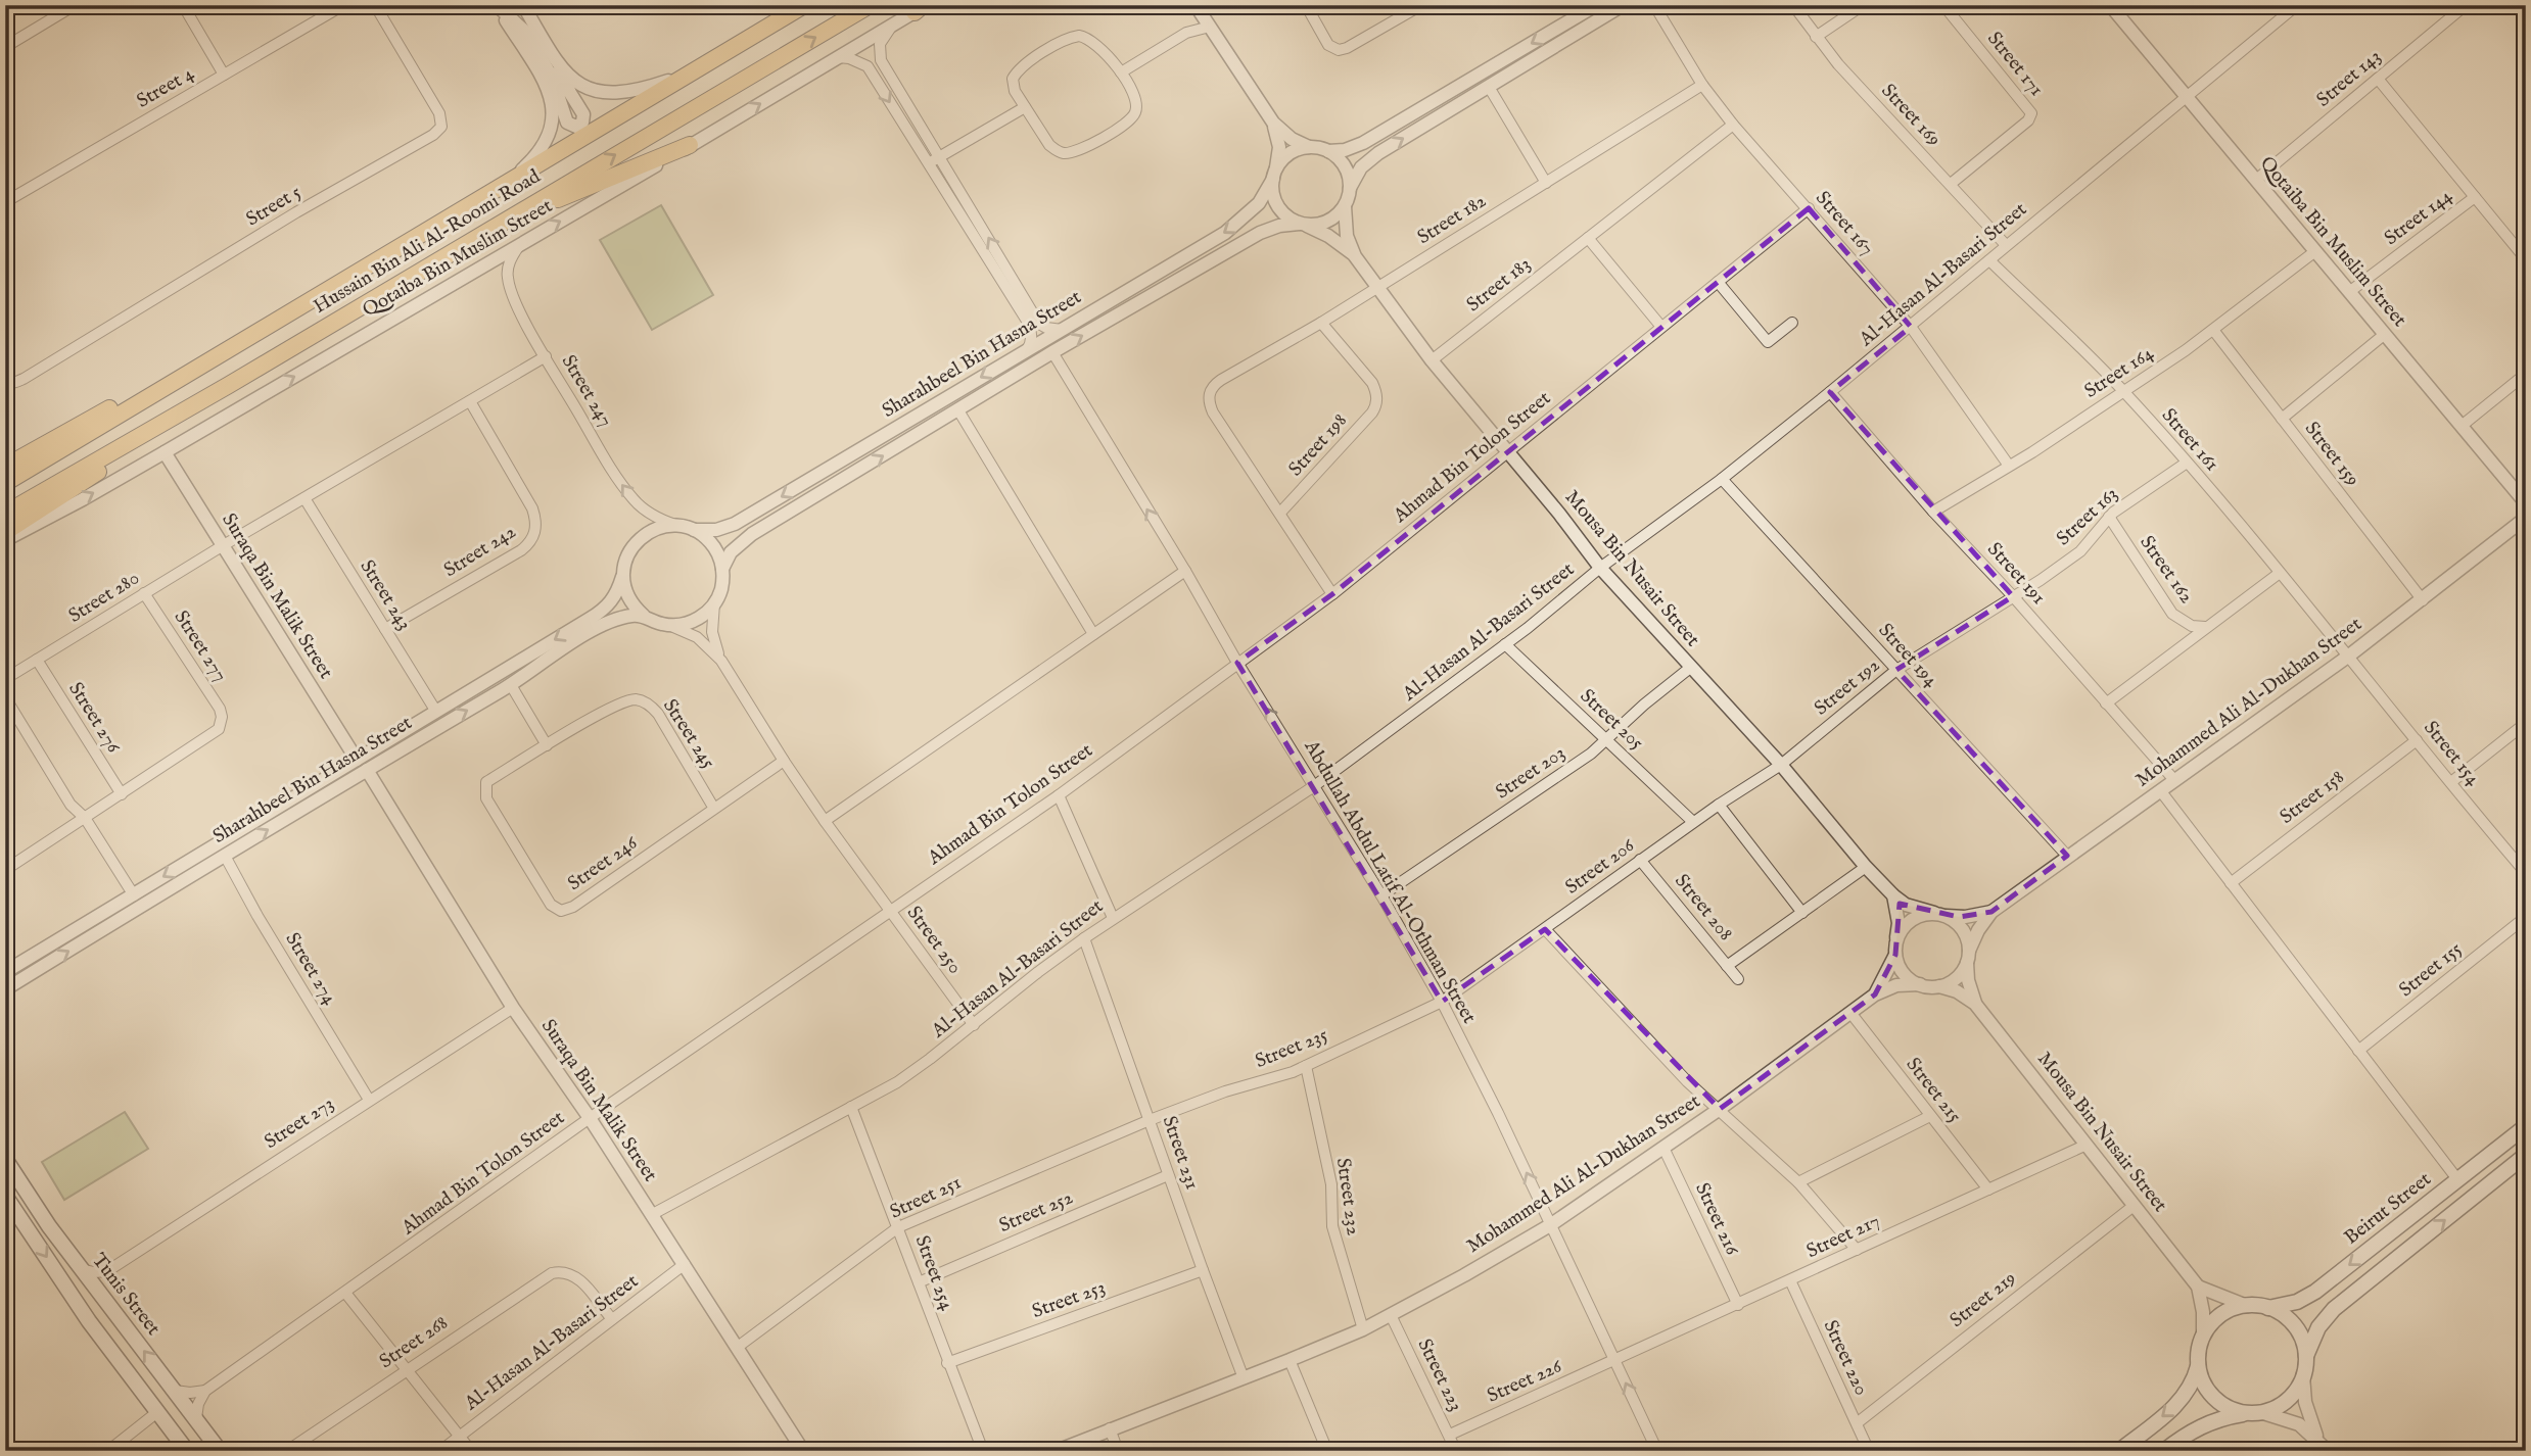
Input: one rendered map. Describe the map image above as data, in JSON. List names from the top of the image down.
{
  "streets": {
    "highway": ["Hussain Bin Ali Al-Roomi Road"],
    "main road": ["Beirut Street", "Tunis Street"],
    "street": [
      "Street 171",
      "Street 143",
      "Street 4",
      "Street 169",
      "Street 5",
      "Street 144",
      "Street 182",
      "Street 167",
      "Qotaiba Bin Muslim Street",
      "Al-Hasan Al-Basari Street",
      "Street 183",
      "Sharahbeel Bin Hasna Street",
      "Street 164",
      "Street 247",
      "Street 161",
      "Street 198",
      "Street 159",
      "Ahmad Bin Tolon Street",
      "Street 163",
      "Street 242",
      "Mousa Bin Nusair Street",
      "Street 162",
      "Street 191",
      "Street 243",
      "Suraqa Bin Malik Street",
      "Street 280",
      "Street 277",
      "Street 194",
      "Street 192",
      "Mohammed Ali Al-Dukhan Street",
      "Street 276",
      "Street 205",
      "Street 245",
      "Street 154",
      "Street 203",
      "Street 158",
      "Street 246",
      "Street 206",
      "Abdullah Abdul Latif Al-Othman Street",
      "Street 208",
      "Street 250",
      "Street 274",
      "Street 155",
      "Street 235",
      "Street 215",
      "Street 273",
      "Street 231",
      "Street 232",
      "Street 251",
      "Street 252",
      "Street 216",
      "Street 217",
      "Street 254",
      "Street 253",
      "Street 219",
      "Street 268",
      "Street 220",
      "Street 223",
      "Street 226"
    ]
  },
  "crossings": [
    ["Street 171", "Street 169"],
    ["Street 143", "Street 144"],
    ["Street 143", "Qotaiba Bin Muslim Street"],
    ["Street 169", "Al-Hasan Al-Basari Street"],
    ["Street 144", "Qotaiba Bin Muslim Street"],
    ["Street 182", "Street 167"],
    ["Street 182", "Street 198"],
    ["Street 182", "Mousa Bin Nusair Street"],
    ["Street 167", "Al-Hasan Al-Basari Street"],
    ["Street 167", "Street 183"],
    ["Street 167", "Street 164"],
    ["Street 167", "Ahmad Bin Tolon Street"],
    ["Qotaiba Bin Muslim Street", "Al-Hasan Al-Basari Street"],
    ["Qotaiba Bin Muslim Street", "Street 164"],
    ["Qotaiba Bin Muslim Street", "Street 247"],
    ["Qotaiba Bin Muslim Street", "Suraqa Bin Malik Street"],
    ["Al-Hasan Al-Basari Street", "Street 161"],
    ["Al-Hasan Al-Basari Street", "Mousa Bin Nusair Street"],
    ["Al-Hasan Al-Basari Street", "Street 191"],
    ["Al-Hasan Al-Basari Street", "Suraqa Bin Malik Street"],
    ["Al-Hasan Al-Basari Street", "Street 194"],
    ["Al-Hasan Al-Basari Street", "Street 205"],
    ["Al-Hasan Al-Basari Street", "Abdullah Abdul Latif Al-Othman Street"],
    ["Al-Hasan Al-Basari Street", "Street 250"],
    ["Al-Hasan Al-Basari Street", "Street 231"],
    ["Al-Hasan Al-Basari Street", "Street 254"],
    ["Al-Hasan Al-Basari Street", "Street 268"],
    ["Street 183", "Mousa Bin Nusair Street"],
    ["Sharahbeel Bin Hasna Street", "Street 247"],
    ["Sharahbeel Bin Hasna Street", "Mousa Bin Nusair Street"],
    ["Sharahbeel Bin Hasna Street", "Street 243"],
    ["Sharahbeel Bin Hasna Street", "Suraqa Bin Malik Street"],
    ["Sharahbeel Bin Hasna Street", "Abdullah Abdul Latif Al-Othman Street"],
    ["Sharahbeel Bin Hasna Street", "Street 274"],
    ["Street 164", "Street 161"],
    ["Street 164", "Street 159"],
    ["Street 164", "Street 191"],
    ["Street 161", "Street 163"],
    ["Street 161", "Mohammed Ali Al-Dukhan Street"],
    ["Street 161", "Street 154"],
    ["Street 198", "Ahmad Bin Tolon Street"],
    ["Street 159", "Mohammed Ali Al-Dukhan Street"],
    ["Ahmad Bin Tolon Street", "Mousa Bin Nusair Street"],
    ["Ahmad Bin Tolon Street", "Suraqa Bin Malik Street"],
    ["Ahmad Bin Tolon Street", "Abdullah Abdul Latif Al-Othman Street"],
    ["Ahmad Bin Tolon Street", "Street 250"],
    ["Street 163", "Street 162"],
    ["Street 163", "Street 191"],
    ["Street 163", "Street 192"],
    ["Street 242", "Street 243"],
    ["Mousa Bin Nusair Street", "Street 192"],
    ["Mousa Bin Nusair Street", "Mohammed Ali Al-Dukhan Street"],
    ["Mousa Bin Nusair Street", "Street 203"],
    ["Mousa Bin Nusair Street", "Street 206"],
    ["Mousa Bin Nusair Street", "Beirut Street"],
    ["Mousa Bin Nusair Street", "Street 217"],
    ["Mousa Bin Nusair Street", "Street 219"],
    ["Street 191", "Street 192"],
    ["Street 191", "Mohammed Ali Al-Dukhan Street"],
    ["Suraqa Bin Malik Street", "Street 280"],
    ["Suraqa Bin Malik Street", "Street 273"],
    ["Suraqa Bin Malik Street", "Street 251"],
    ["Street 280", "Street 277"],
    ["Street 280", "Street 276"],
    ["Street 277", "Street 276"],
    ["Street 194", "Street 192"],
    ["Street 194", "Mohammed Ali Al-Dukhan Street"],
    ["Street 192", "Street 206"],
    ["Mohammed Ali Al-Dukhan Street", "Street 154"],
    ["Mohammed Ali Al-Dukhan Street", "Abdullah Abdul Latif Al-Othman Street"],
    ["Mohammed Ali Al-Dukhan Street", "Street 215"],
    ["Mohammed Ali Al-Dukhan Street", "Street 231"],
    ["Mohammed Ali Al-Dukhan Street", "Street 232"],
    ["Mohammed Ali Al-Dukhan Street", "Street 216"],
    ["Mohammed Ali Al-Dukhan Street", "Street 223"],
    ["Street 205", "Street 203"],
    ["Street 205", "Street 206"],
    ["Street 245", "Street 246"],
    ["Street 154", "Street 158"],
    ["Street 203", "Abdullah Abdul Latif Al-Othman Street"],
    ["Street 206", "Abdullah Abdul Latif Al-Othman Street"],
    ["Street 206", "Street 208"],
    ["Street 206", "Street 235"],
    ["Abdullah Abdul Latif Al-Othman Street", "Street 235"],
    ["Abdullah Abdul Latif Al-Othman Street", "Street 217"],
    ["Abdullah Abdul Latif Al-Othman Street", "Street 226"],
    ["Street 274", "Street 273"],
    ["Street 235", "Street 231"],
    ["Street 235", "Street 232"],
    ["Street 235", "Street 251"],
    ["Street 215", "Street 217"],
    ["Street 231", "Street 251"],
    ["Street 231", "Street 252"],
    ["Street 231", "Street 253"],
    ["Street 251", "Street 254"],
    ["Street 252", "Street 254"],
    ["Street 216", "Street 217"],
    ["Street 217", "Street 220"],
    ["Street 217", "Street 226"],
    ["Street 254", "Street 253"],
    ["Street 219", "Street 220"],
    ["Street 223", "Street 226"]
  ],
  "one_way": ["Street 247", "Abdullah Abdul Latif Al-Othman Street"]
}
